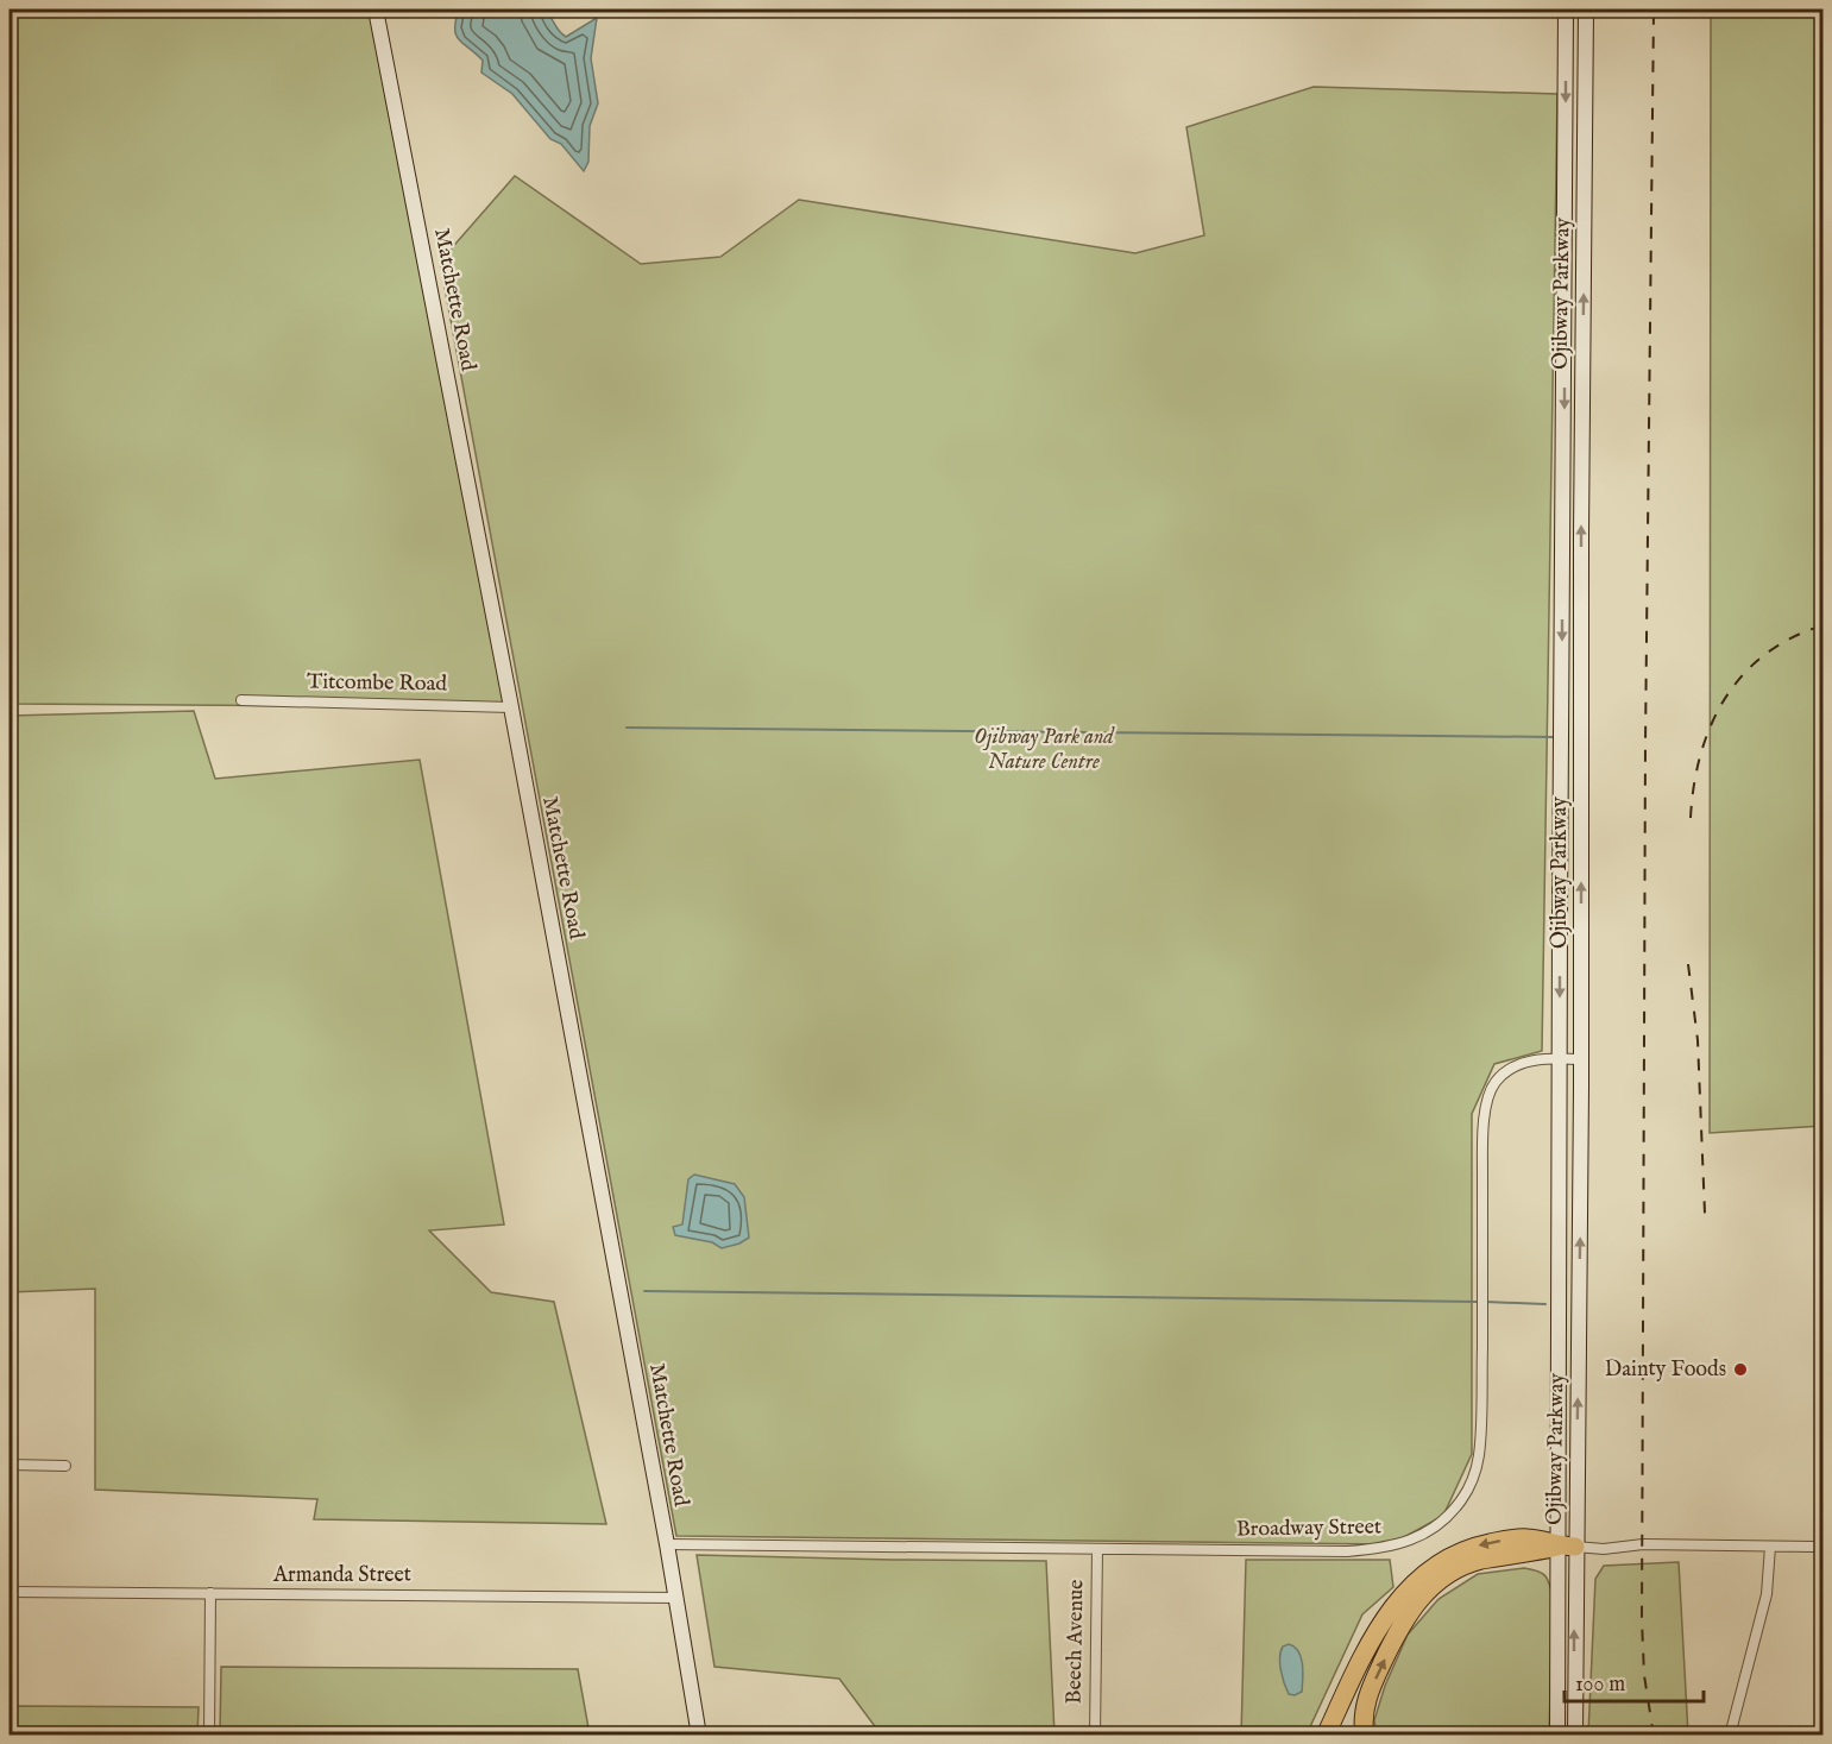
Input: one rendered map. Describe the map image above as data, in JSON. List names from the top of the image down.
{
  "streets": {
    "main road": ["Ojibway Parkway", "Matchette Road"],
    "street": [
      "Titcombe Road",
      "Broadway Street",
      "Armanda Street",
      "Beech Avenue"
    ]
  },
  "crossings": [
    ["Ojibway Parkway", "Broadway Street"],
    ["Matchette Road", "Titcombe Road"],
    ["Matchette Road", "Broadway Street"],
    ["Matchette Road", "Armanda Street"],
    ["Broadway Street", "Beech Avenue"]
  ],
  "parks": ["Ojibway Park and Nature Centre"],
  "places": ["Dainty Foods"],
  "scale_bar": "100 m"
}
